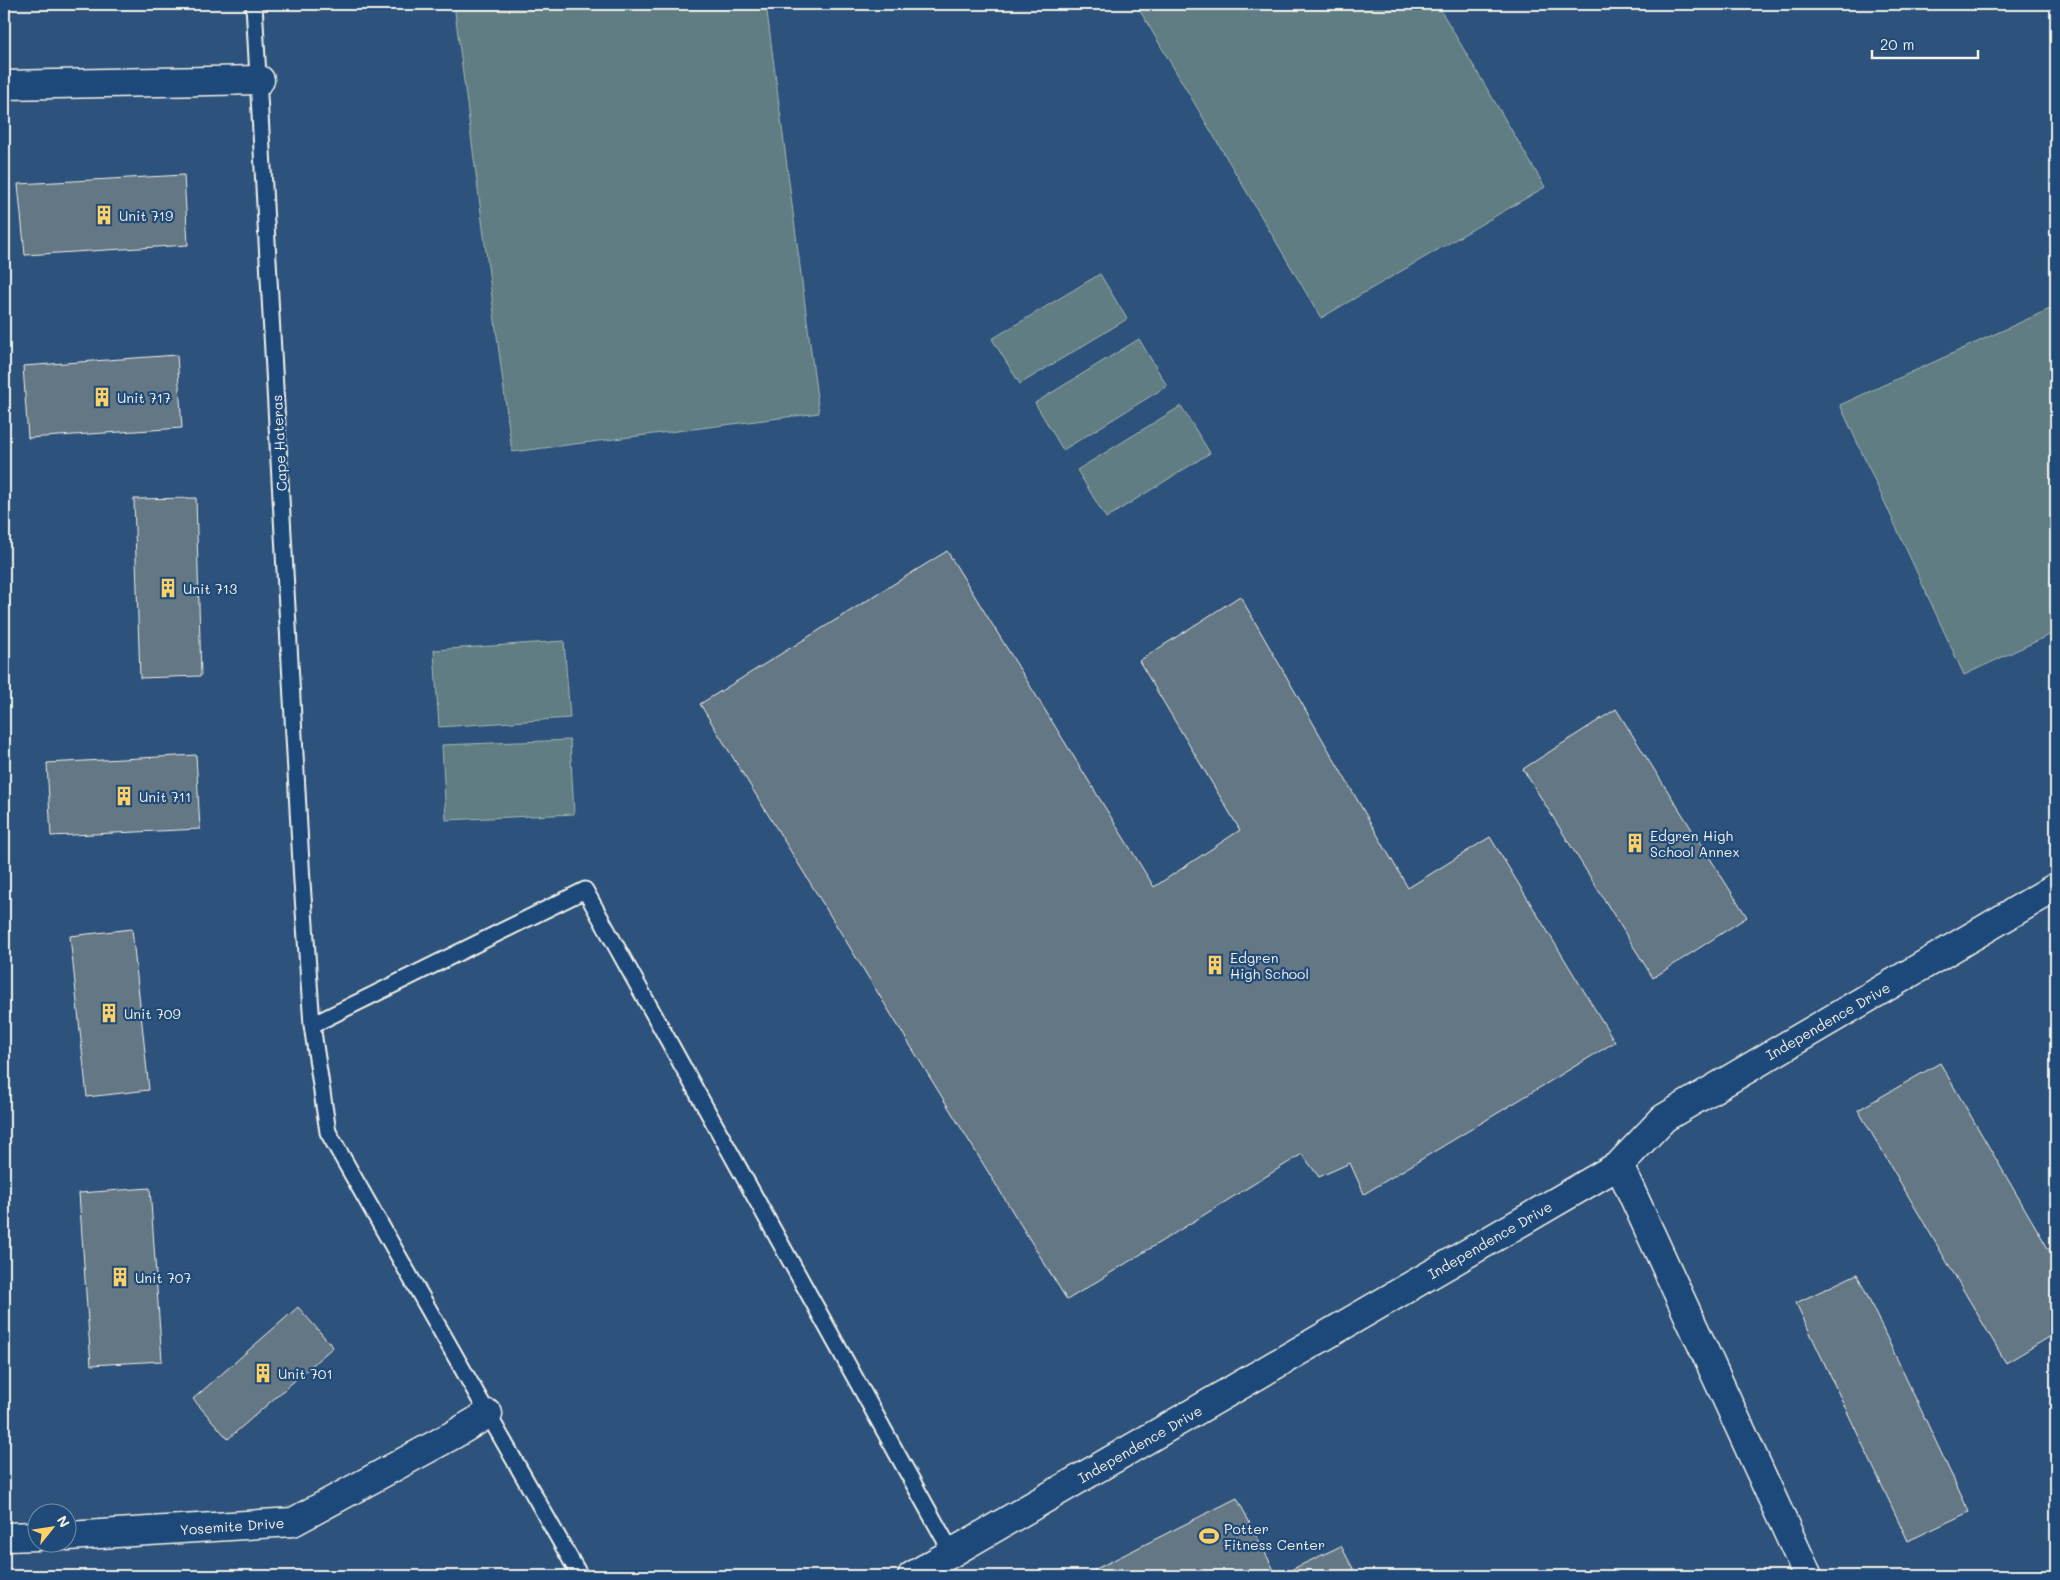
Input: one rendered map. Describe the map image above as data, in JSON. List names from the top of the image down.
{
  "streets": {
    "street": ["Independence Drive", "Yosemite Drive"],
    "lane": ["Cape Hateras"]
  },
  "crossings": [
    ["Cape Hateras", "Yosemite Drive"]
  ],
  "places": {
    "building": [
      "Unit 719",
      "Unit 717",
      "Unit 713",
      "Unit 711",
      "Edgren High School Annex",
      "Edgren High School",
      "Unit 709",
      "Unit 707",
      "Unit 701"
    ],
    "sports": ["Potter Fitness Center"]
  },
  "scale_bar": "20 m",
  "north": "top right"
}
